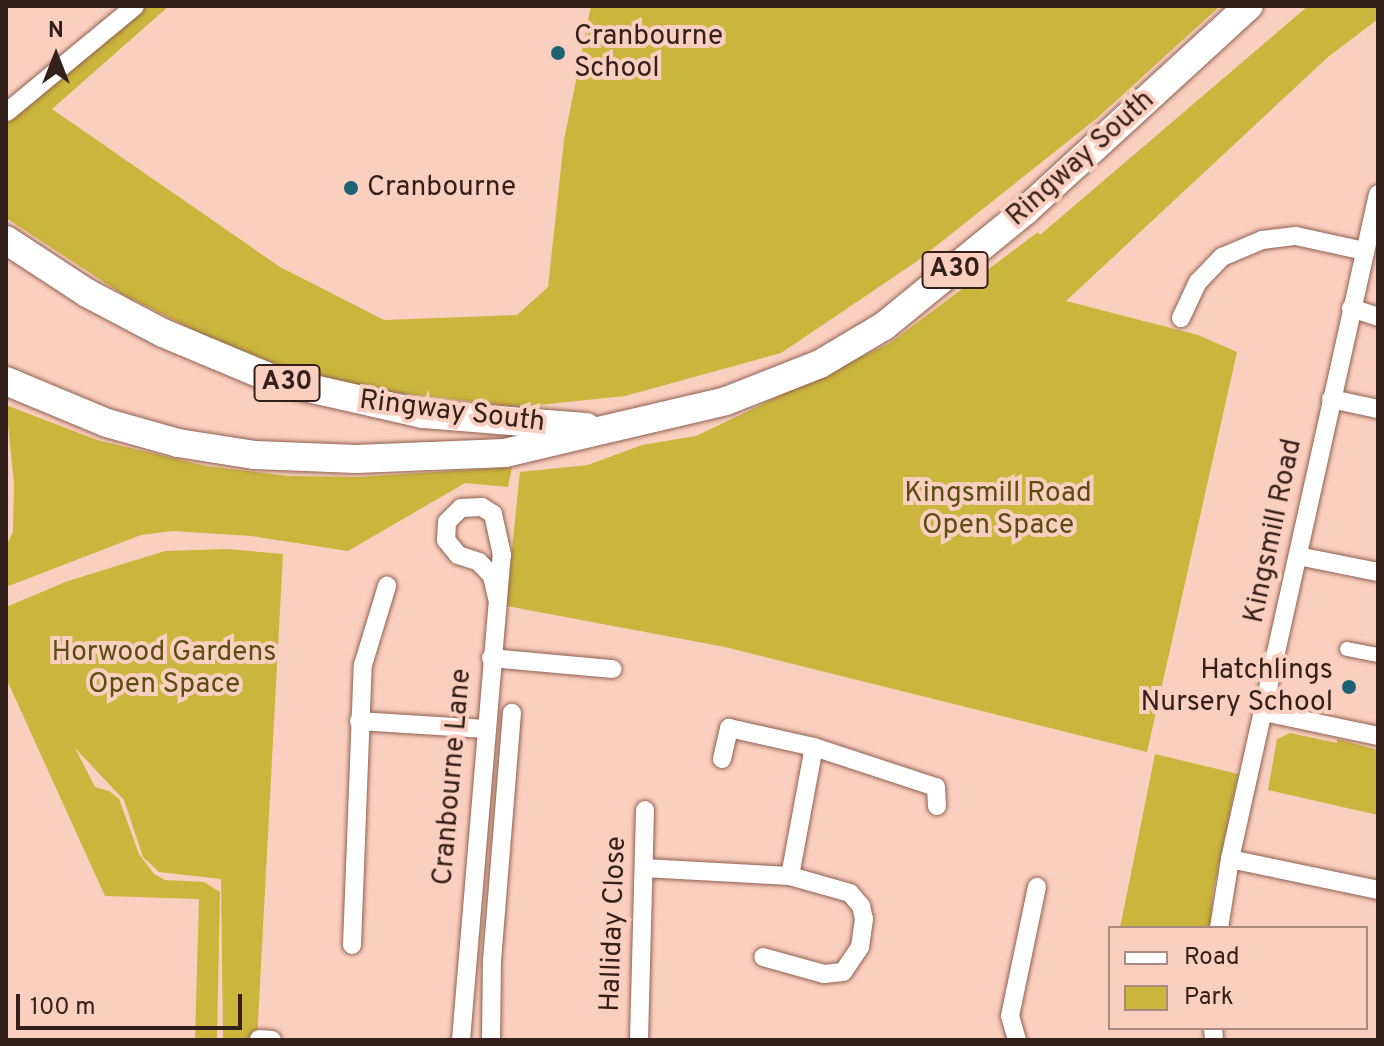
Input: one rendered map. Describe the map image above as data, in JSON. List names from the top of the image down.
{
  "streets": {
    "main road": ["Ringway South", "A30"],
    "street": ["Kingsmill Road", "Cranbourne Lane", "Halliday Close"]
  },
  "parks": ["Kingsmill Road Open Space", "Horwood Gardens Open Space"],
  "places": ["Cranbourne School", "Cranbourne", "Hatchlings Nursery School"],
  "legend": ["Road", "Park"],
  "scale_bar": "100 m",
  "north": "top"
}
